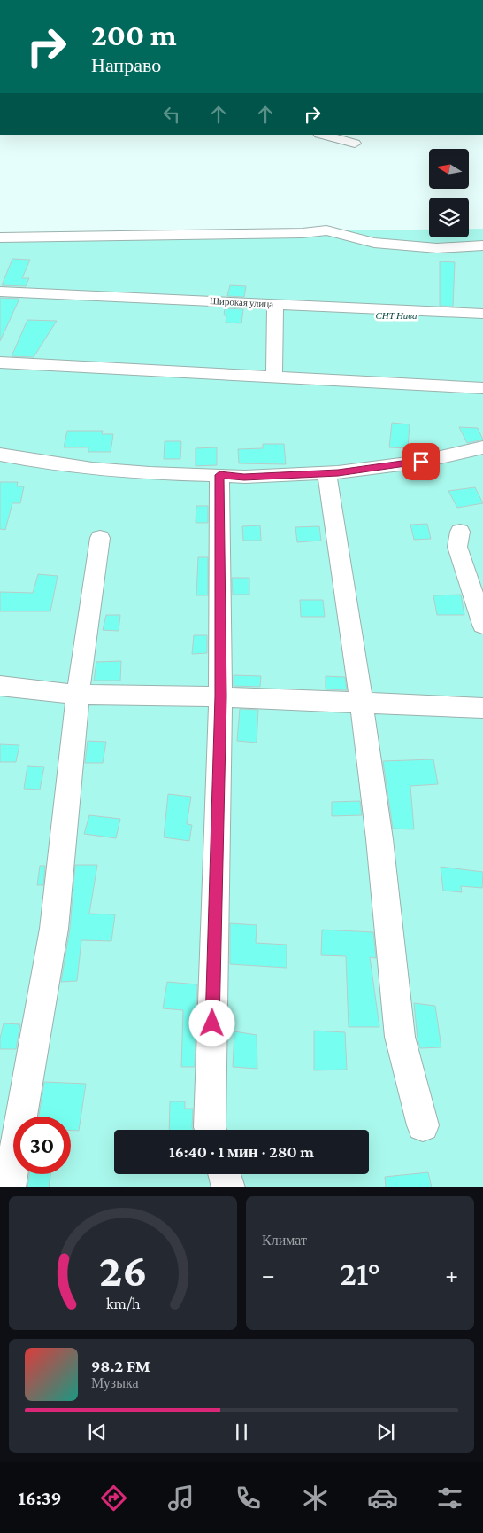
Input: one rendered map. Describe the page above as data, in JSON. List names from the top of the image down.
{
  "streets": {
    "street": ["Широкая улица"]
  },
  "parks": ["СНТ Нива"],
  "north": "left",
  "page": {
    "turn": ["200 m", "Направо"],
    "limit": "30",
    "trip": "16:40 · 1 мин · 280 m",
    "tile": "Климат",
    "heat": ["−", "21°", "+"],
    "song": ["98.2 FM", "Музыка"],
    "tabs": "16:39",
    "gauge": ["26", "km/h"]
  }
}
